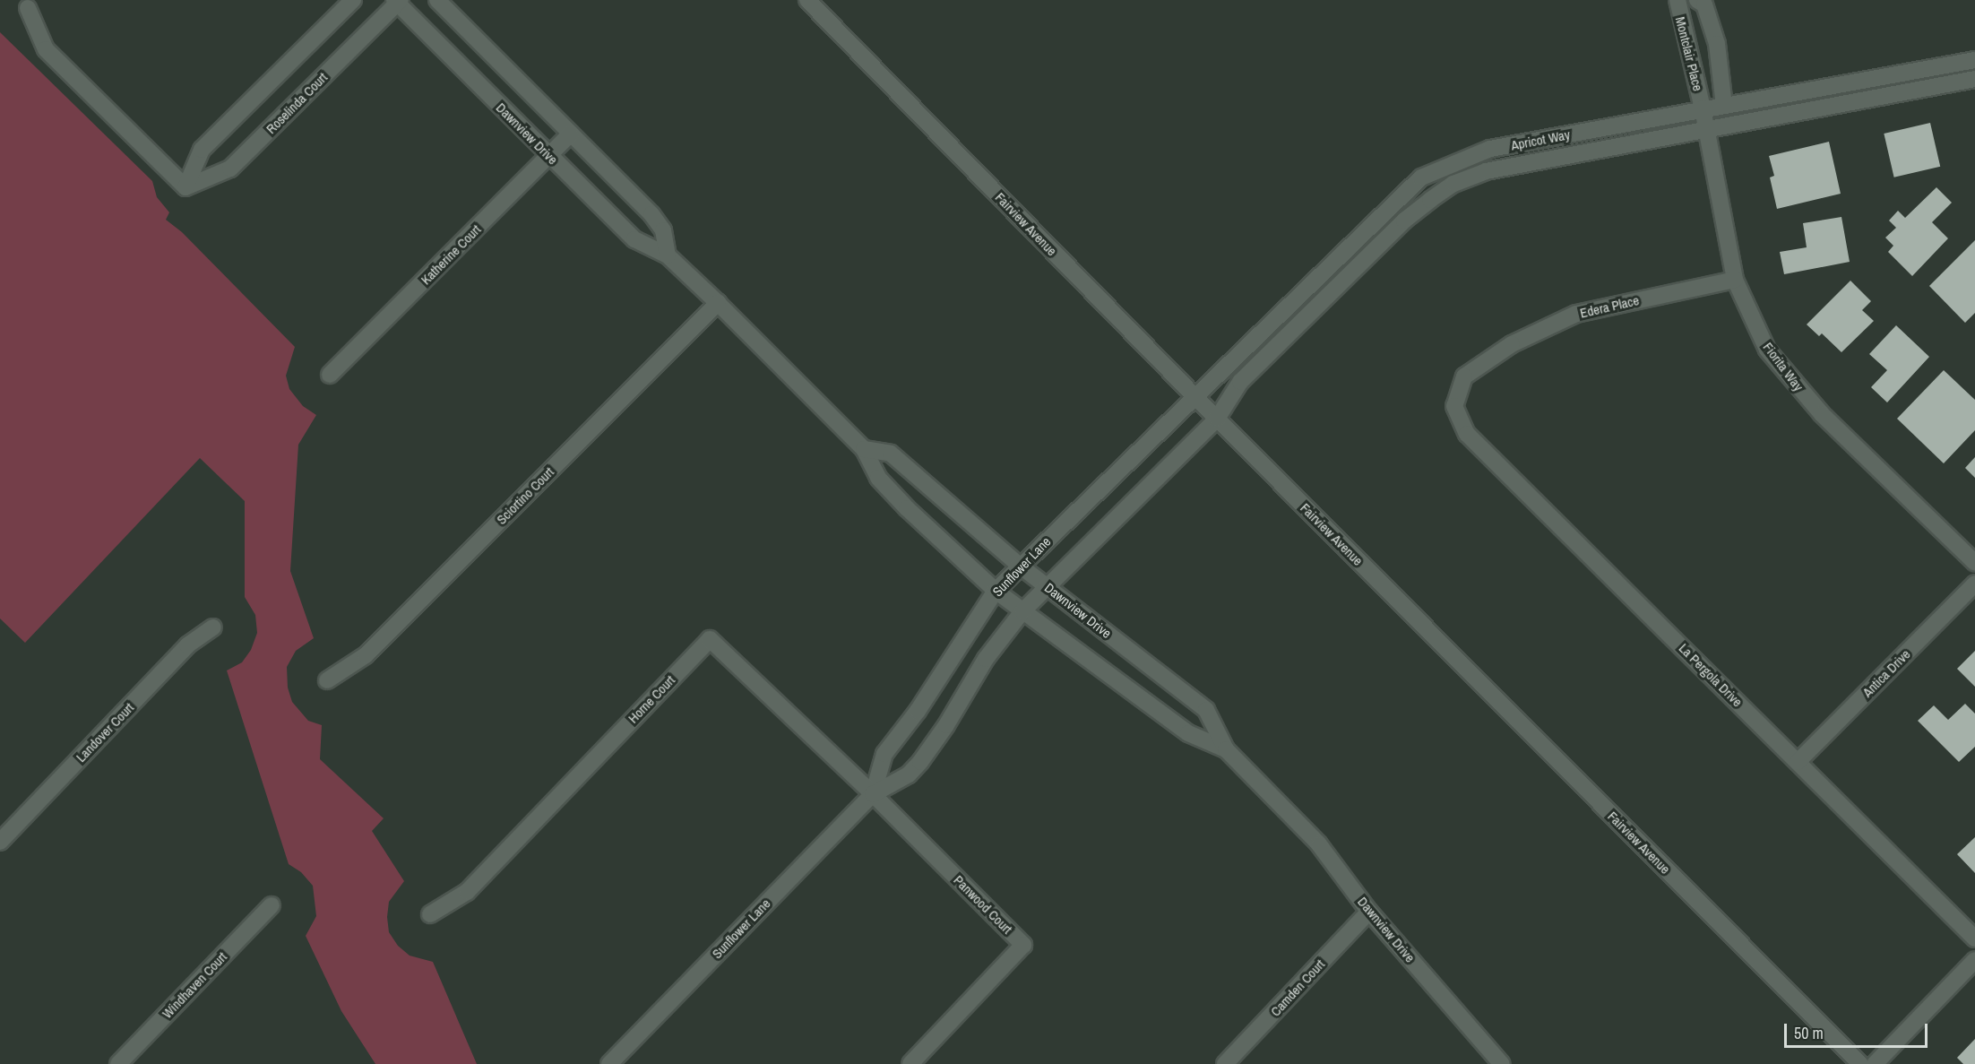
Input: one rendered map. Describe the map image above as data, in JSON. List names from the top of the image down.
{
  "streets": {
    "street": [
      "Montclair Place",
      "Roselinda Court",
      "Dawnview Drive",
      "Apricot Way",
      "Fairview Avenue",
      "Katherine Court",
      "Edera Place",
      "Fiorita Way",
      "Sciortino Court",
      "Sunflower Lane",
      "Antica Drive",
      "La Pergola Drive",
      "Horne Court",
      "Landover Court",
      "Panwood Court",
      "Windhaven Court",
      "Camden Court"
    ]
  },
  "crossings": [
    ["Montclair Place", "Apricot Way"],
    ["Montclair Place", "Fiorita Way"],
    ["Roselinda Court", "Dawnview Drive"],
    ["Dawnview Drive", "Katherine Court"],
    ["Dawnview Drive", "Sciortino Court"],
    ["Dawnview Drive", "Sunflower Lane"],
    ["Dawnview Drive", "Camden Court"],
    ["Apricot Way", "Fairview Avenue"],
    ["Apricot Way", "Fiorita Way"],
    ["Apricot Way", "Sunflower Lane"],
    ["Fairview Avenue", "Sunflower Lane"],
    ["Edera Place", "Fiorita Way"],
    ["Edera Place", "La Pergola Drive"],
    ["Sunflower Lane", "Horne Court"],
    ["Sunflower Lane", "Panwood Court"],
    ["Antica Drive", "La Pergola Drive"],
    ["Horne Court", "Panwood Court"]
  ],
  "scale_bar": "50 m"
}
